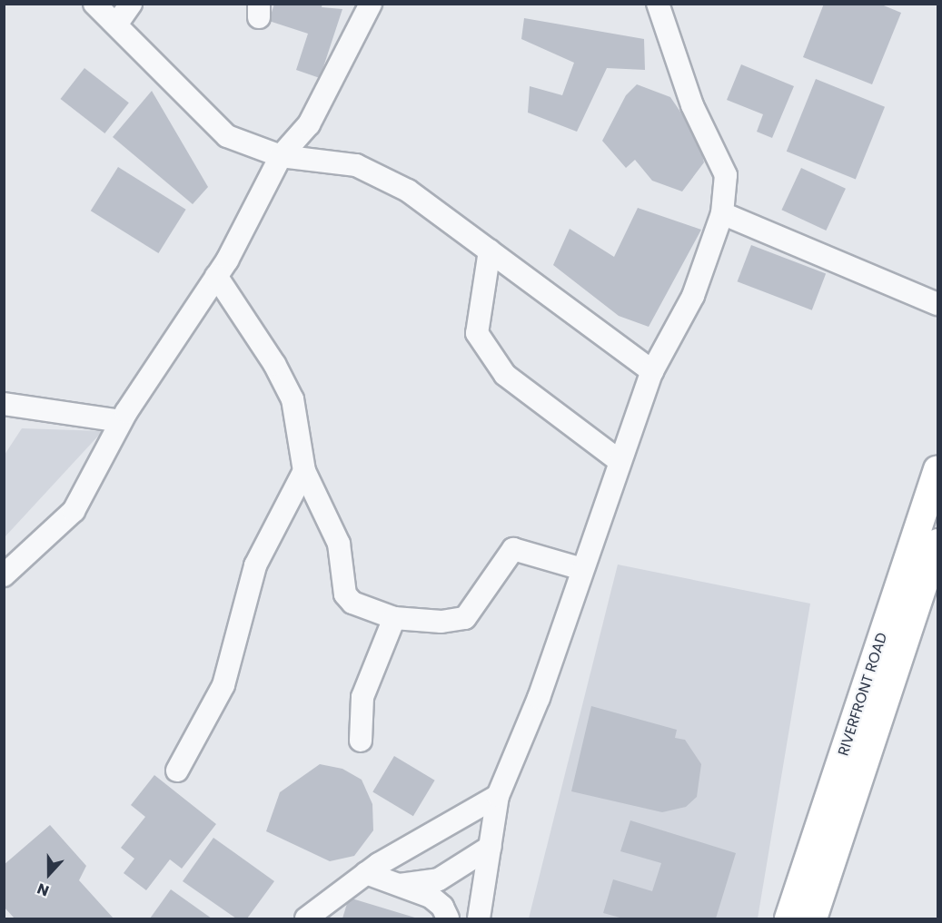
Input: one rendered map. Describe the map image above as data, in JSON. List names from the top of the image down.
{
  "streets": {
    "main road": ["RIVERFRONT ROAD"]
  },
  "north": "bottom"
}
